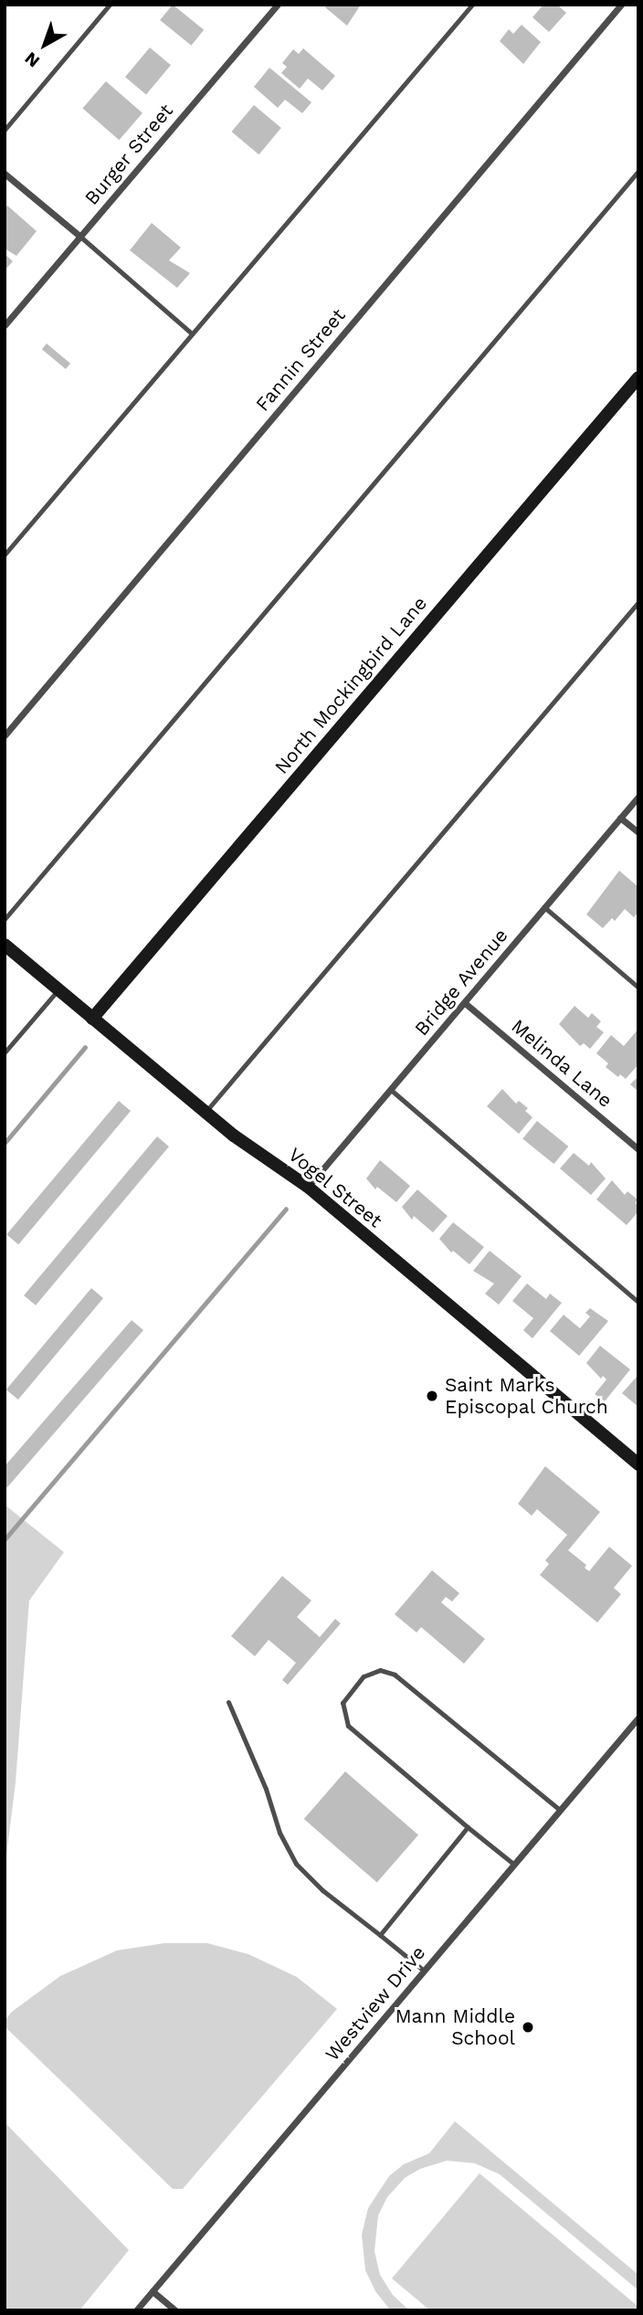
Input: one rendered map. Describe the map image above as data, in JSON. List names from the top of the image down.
{
  "streets": {
    "street": [
      "Burger Street",
      "Fannin Street",
      "North Mockingbird Lane",
      "Bridge Avenue",
      "Melinda Lane",
      "Vogel Street",
      "Westview Drive"
    ]
  },
  "crossings": [
    ["North Mockingbird Lane", "Vogel Street"],
    ["Bridge Avenue", "Melinda Lane"],
    ["Bridge Avenue", "Vogel Street"]
  ],
  "places": ["Saint Marks Episcopal Church", "Mann Middle School"],
  "north": "bottom left"
}
